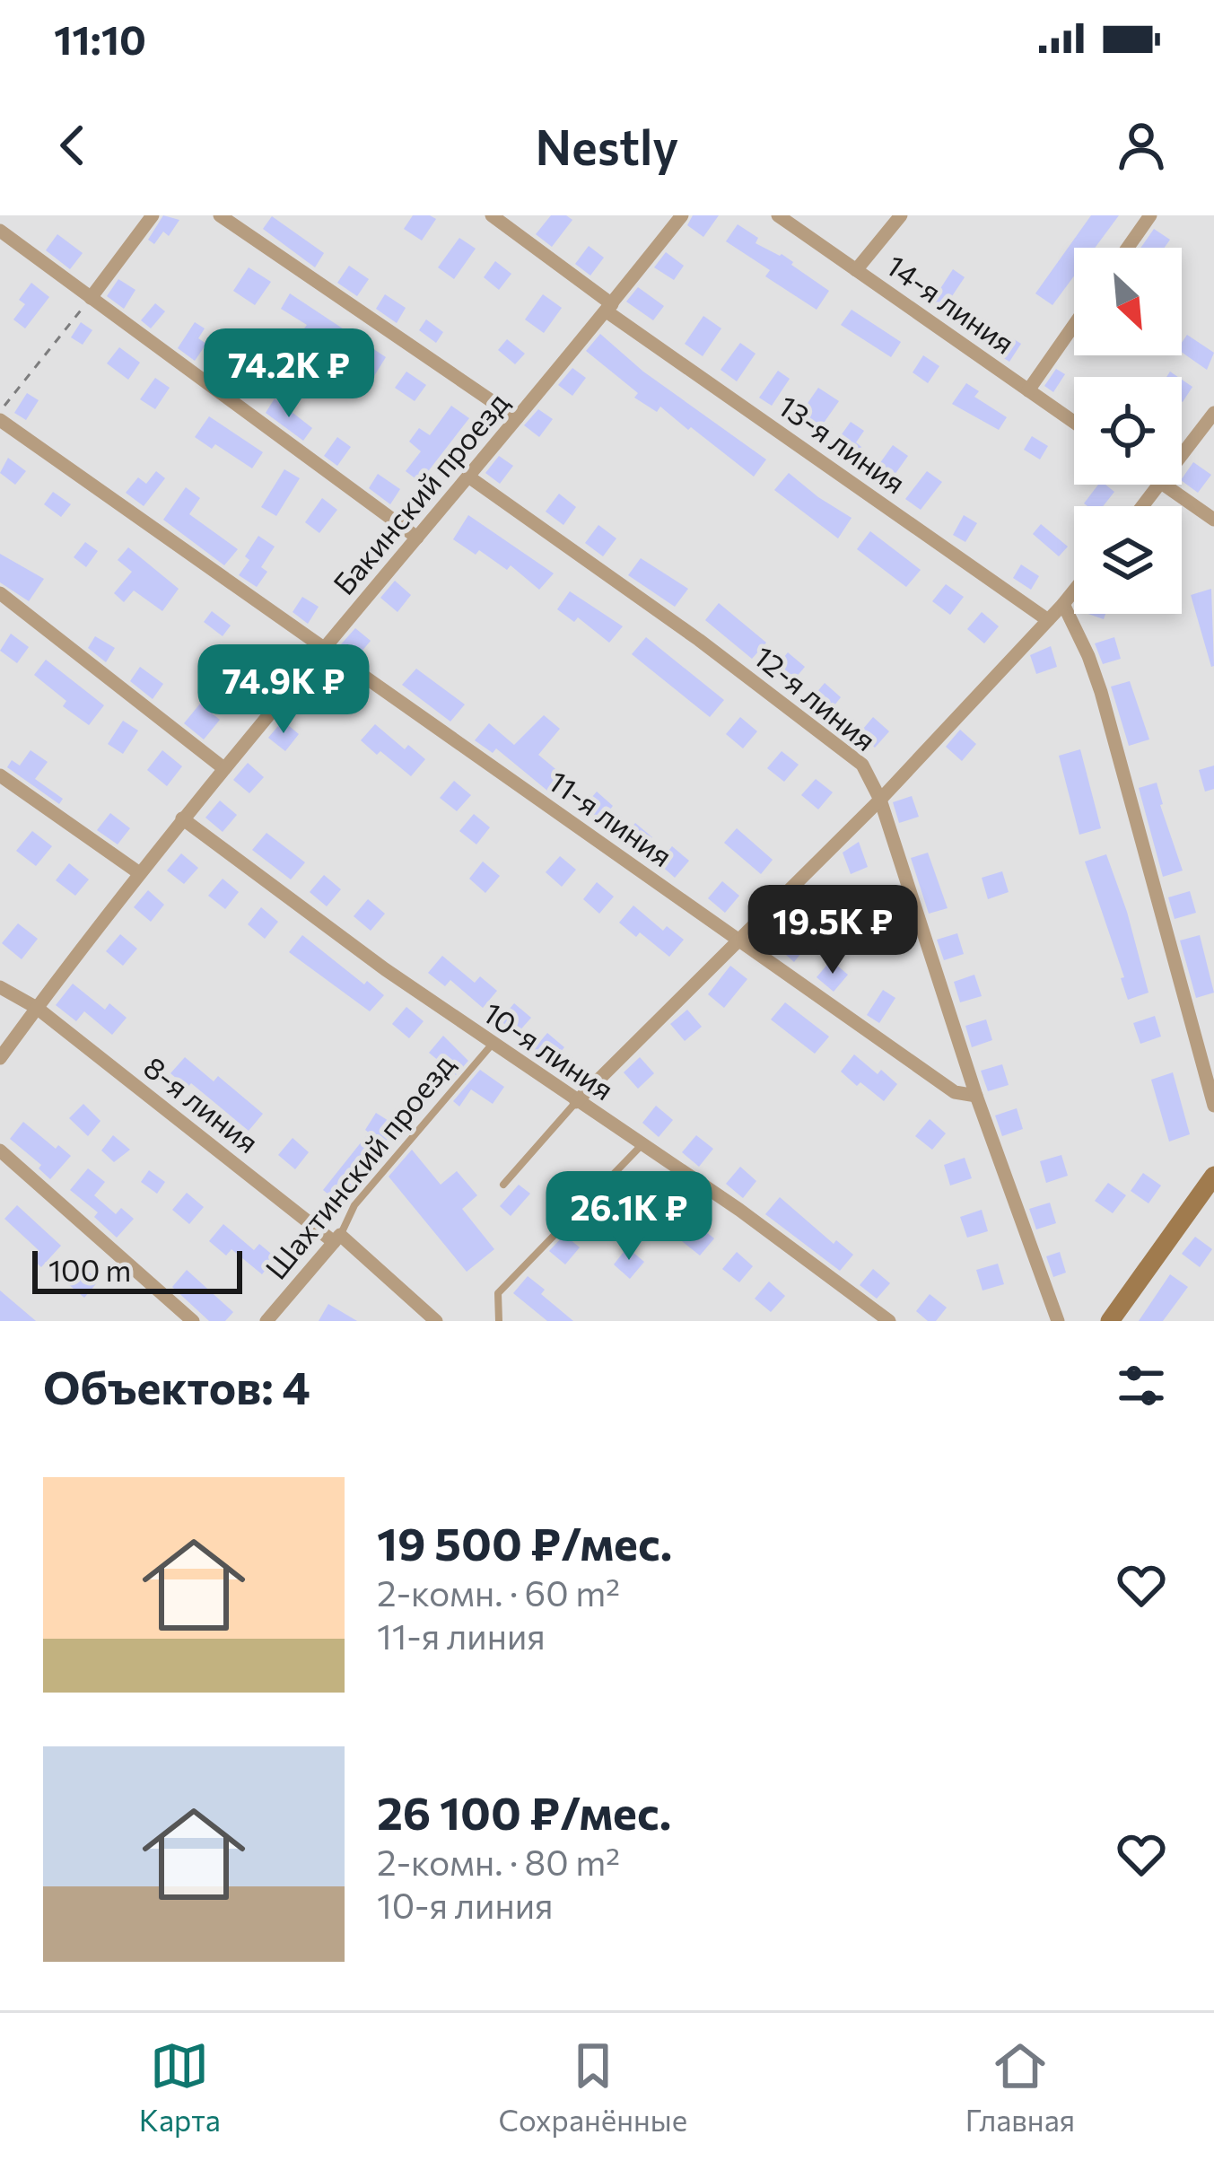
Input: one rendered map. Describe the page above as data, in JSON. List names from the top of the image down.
{
  "streets": {
    "street": [
      "14-я линия",
      "13-я линия",
      "Бакинский проезд",
      "12-я линия",
      "11-я линия",
      "10-я линия",
      "8-я линия",
      "Шахтинский проезд"
    ]
  },
  "crossings": [
    ["13-я линия", "Бакинский проезд"],
    ["Бакинский проезд", "12-я линия"],
    ["Бакинский проезд", "11-я линия"],
    ["Бакинский проезд", "10-я линия"],
    ["Бакинский проезд", "8-я линия"],
    ["12-я линия", "11-я линия"],
    ["10-я линия", "Шахтинский проезд"],
    ["8-я линия", "Шахтинский проезд"]
  ],
  "scale_bar": "100 m",
  "north": "bottom right",
  "page": {
    "status": "11:10",
    "header": "Nestly",
    "price": [
      "74.2K ₽",
      "74.9K ₽",
      "19.5K ₽",
      "26.1K ₽"
    ],
    "scale": "100 m",
    "heading": "Объектов: 4",
    "list": [
      {
        "name": "19 500 ₽/мес.",
        "note": "2-комн. · 60 m² · 11-я линия"
      },
      {
        "name": "26 100 ₽/мес.",
        "note": "2-комн. · 80 m² · 10-я линия"
      }
    ],
    "tabs": ["Карта", "Сохранённые", "Главная"]
  }
}
